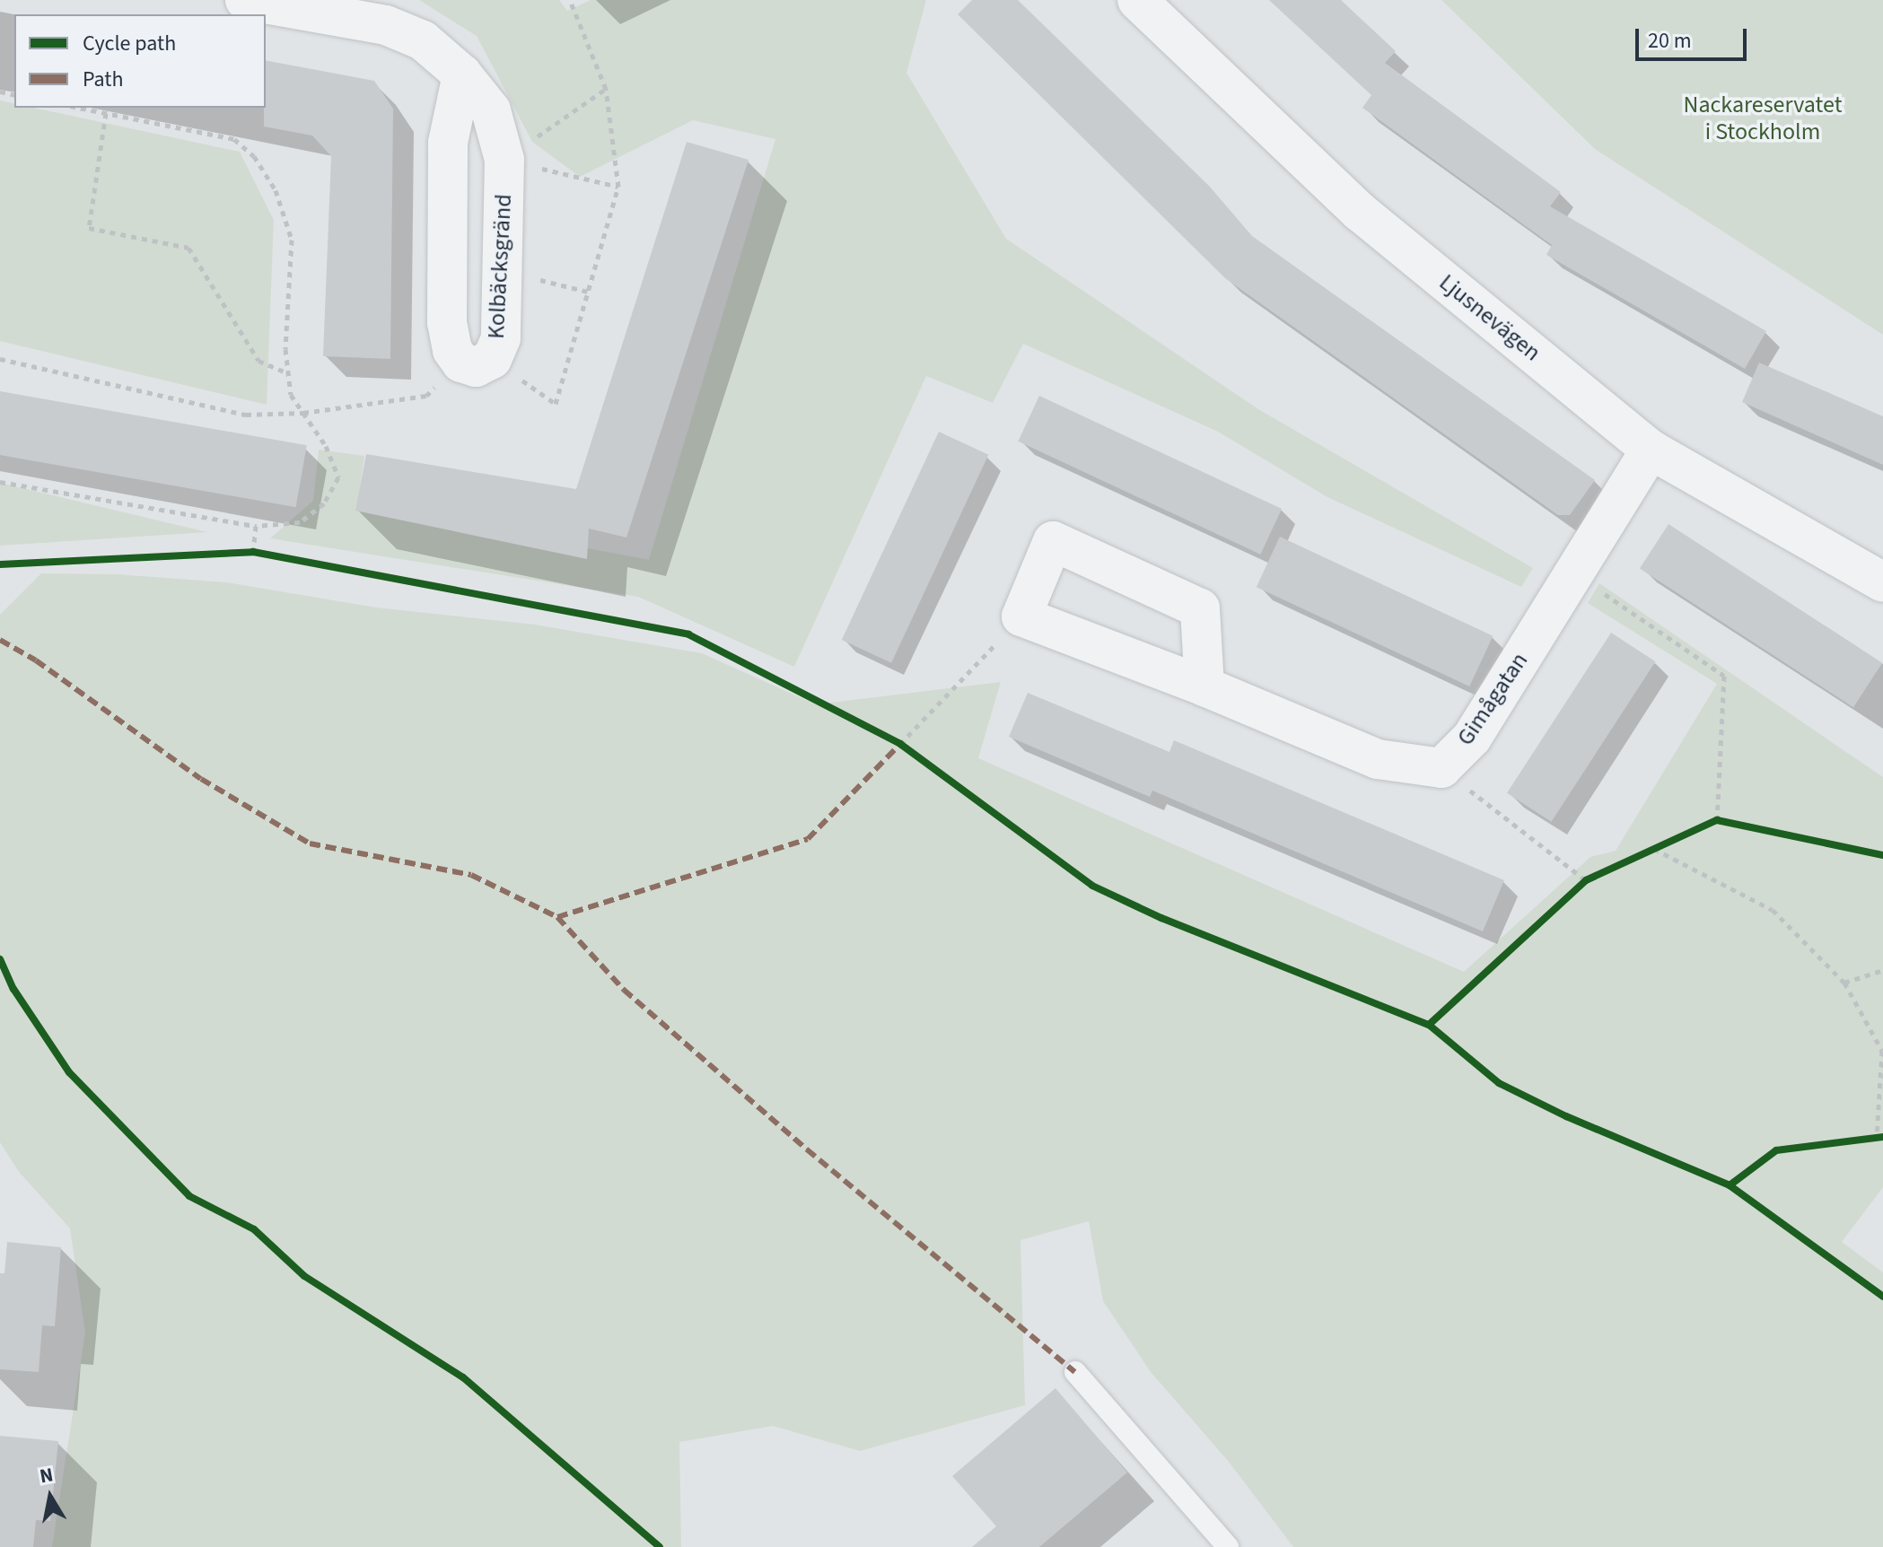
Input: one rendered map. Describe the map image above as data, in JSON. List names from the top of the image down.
{
  "streets": {
    "street": ["Kolbäcksgränd", "Ljusnevägen", "Gimågatan"]
  },
  "crossings": [
    ["Ljusnevägen", "Gimågatan"]
  ],
  "parks": ["Nackareservatet i Stockholm"],
  "legend": ["Cycle path", "Path"],
  "scale_bar": "20 m",
  "north": "top"
}
